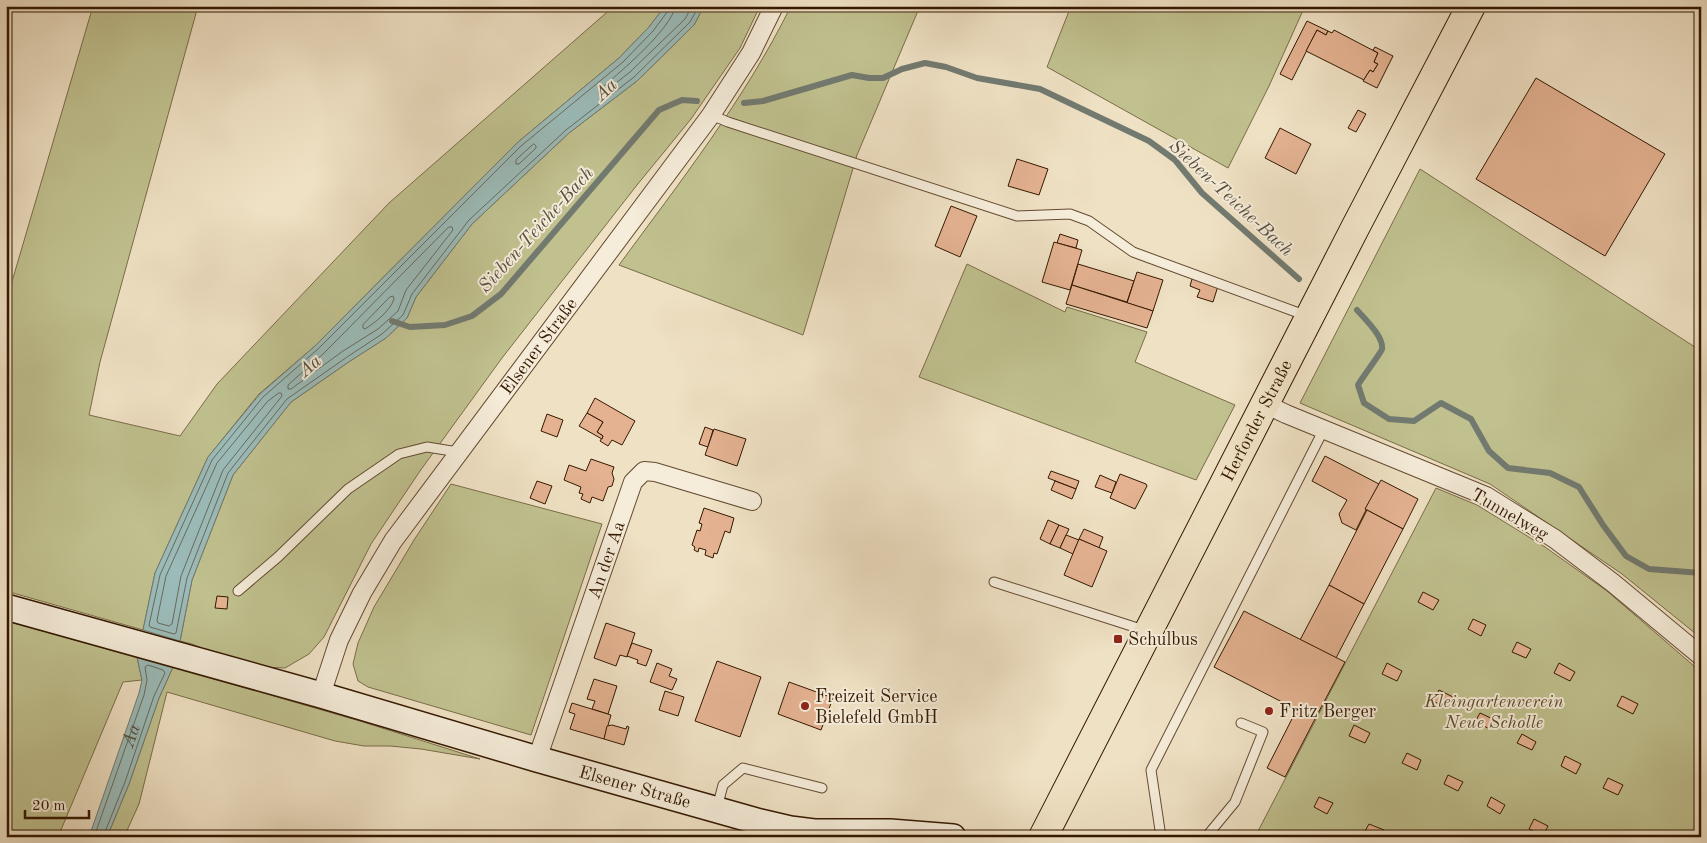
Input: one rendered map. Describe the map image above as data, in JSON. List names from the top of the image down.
{
  "streets": {
    "main road": ["Elsener Straße", "Herforder Straße"],
    "street": ["Tunnelweg", "An der Aa"]
  },
  "crossings": [
    ["Elsener Straße", "An der Aa"],
    ["Herforder Straße", "Tunnelweg"]
  ],
  "water": ["Aa", "Sieben-Teiche-Bach"],
  "parks": ["Kleingartenverein Neue Scholle"],
  "places": {
    "transit": ["Schulbus"],
    "other": ["Freizeit Service Bielefeld GmbH", "Fritz Berger"]
  },
  "scale_bar": "20 m"
}
